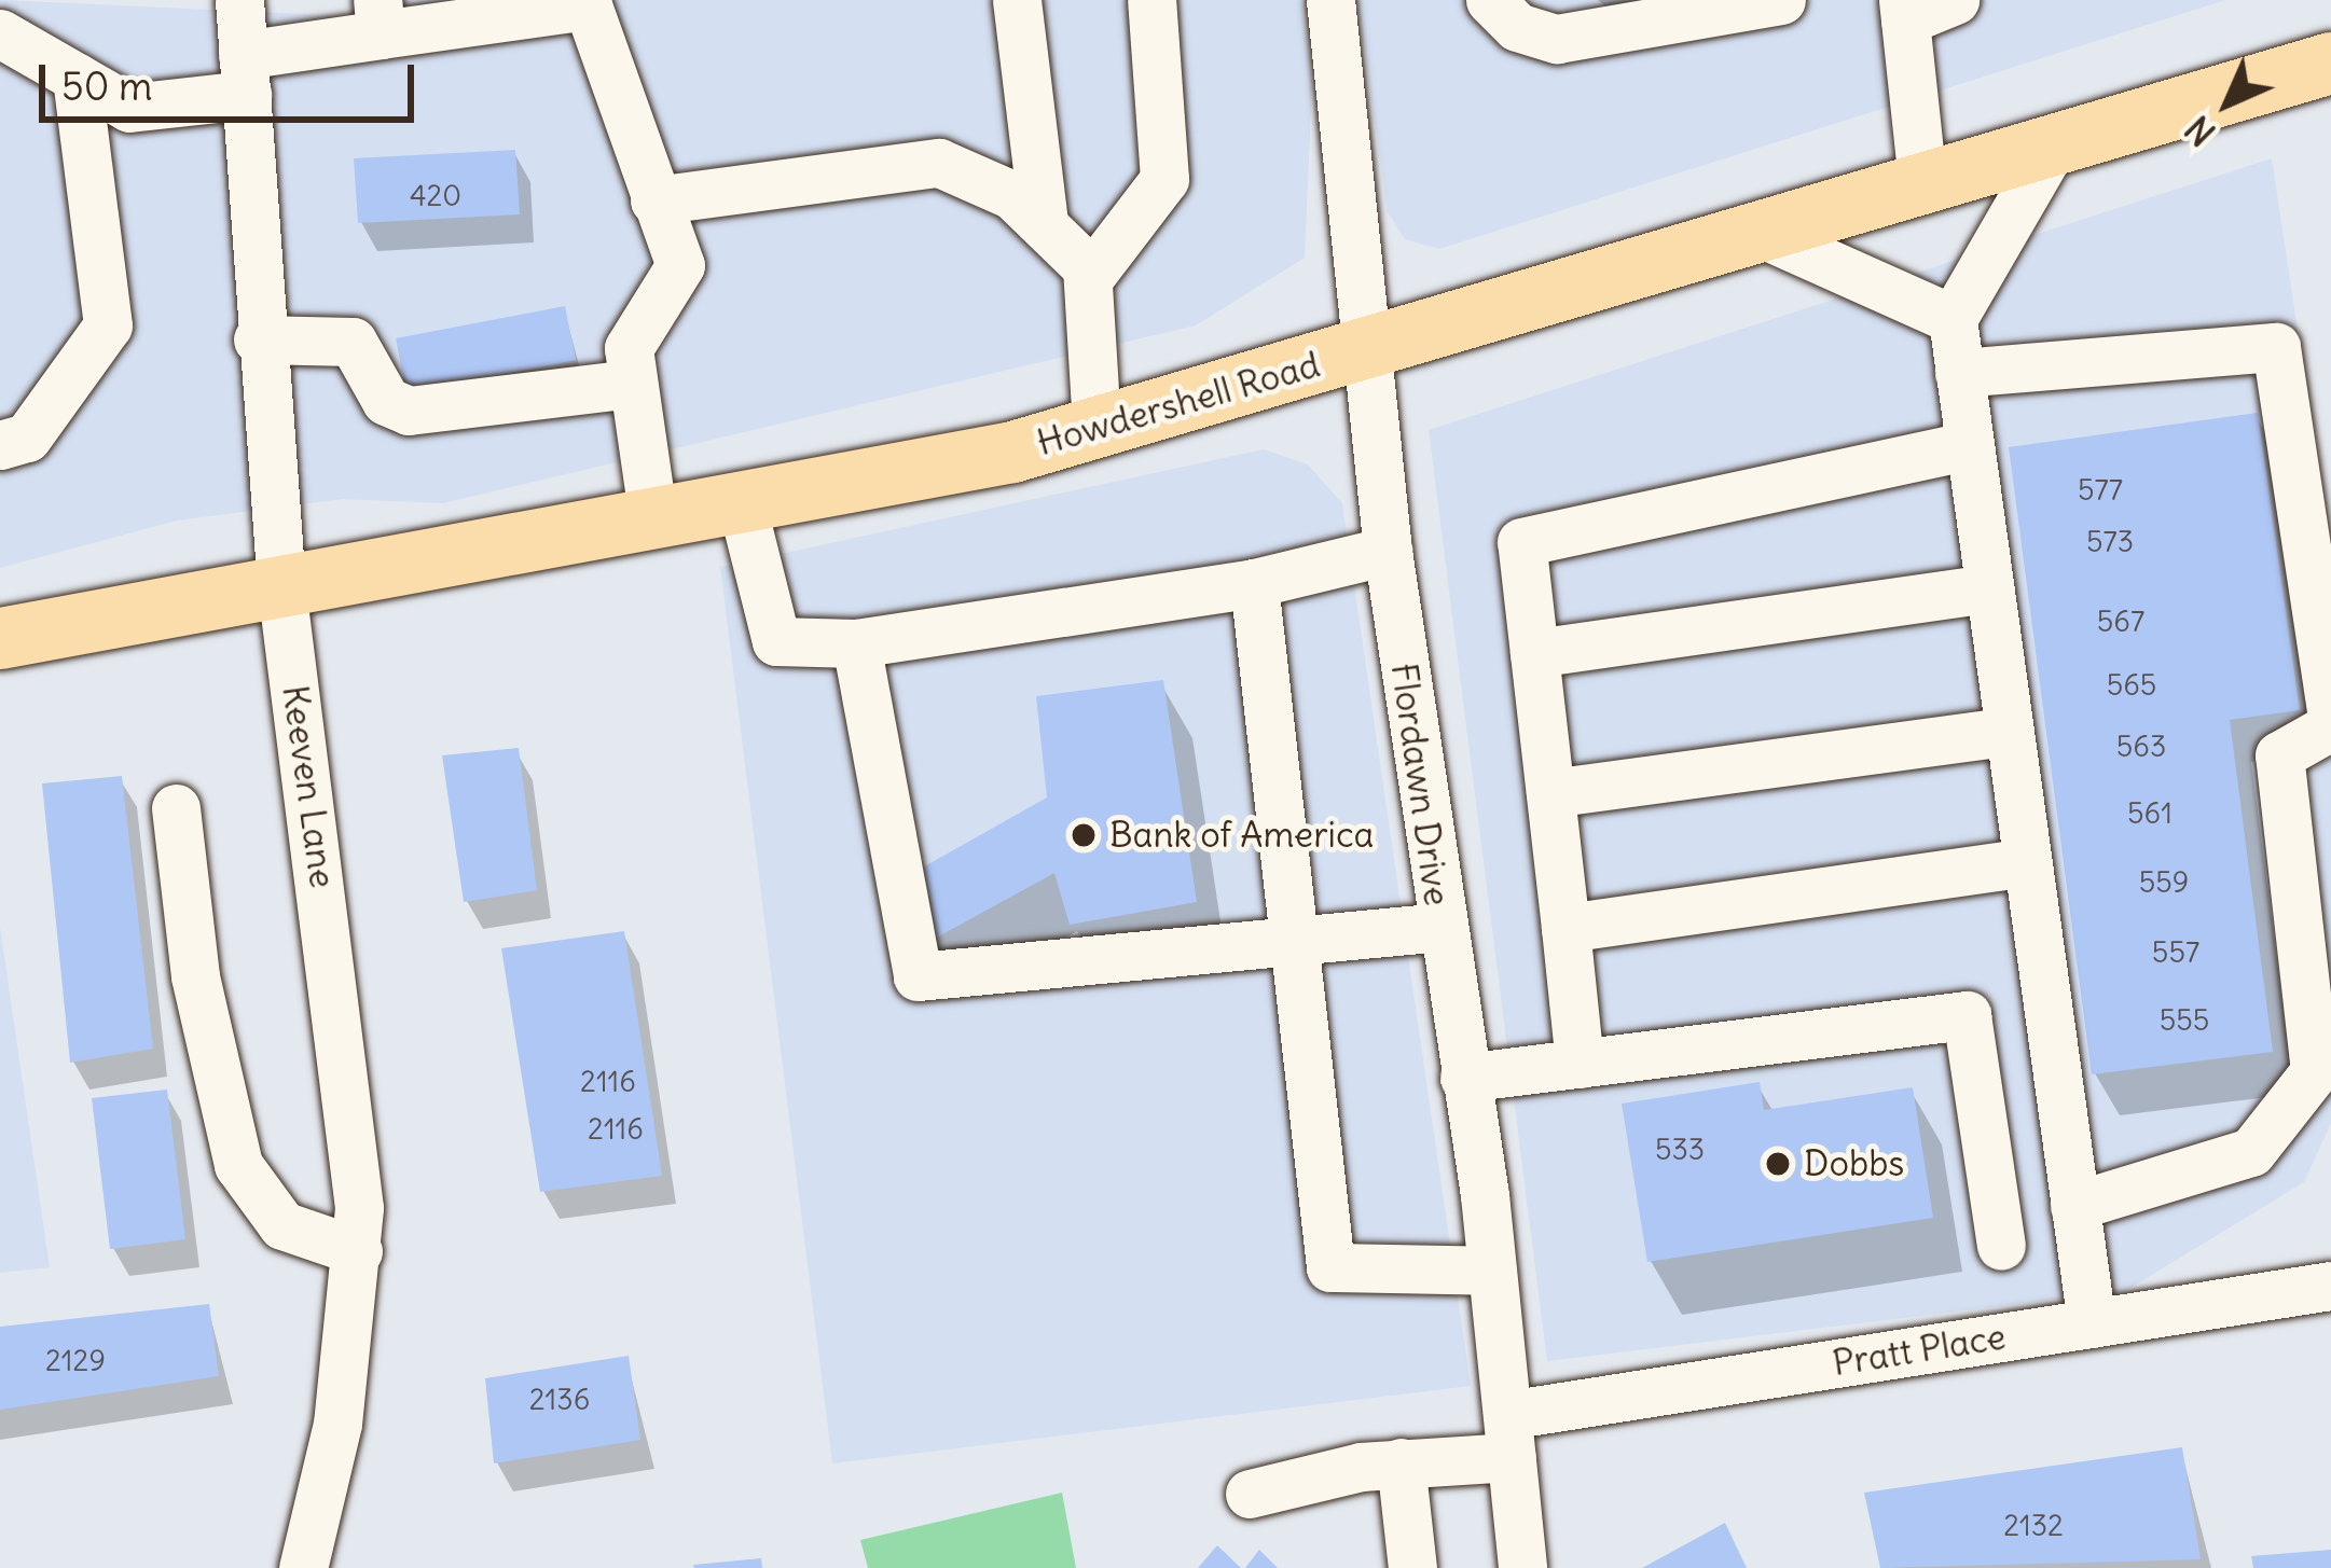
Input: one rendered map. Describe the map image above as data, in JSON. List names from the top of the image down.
{
  "streets": {
    "main road": ["Howdershell Road"],
    "street": ["Flordawn Drive", "Keeven Lane", "Pratt Place"]
  },
  "crossings": [
    ["Howdershell Road", "Flordawn Drive"],
    ["Howdershell Road", "Keeven Lane"],
    ["Flordawn Drive", "Pratt Place"]
  ],
  "places": ["Bank of America", "Dobbs"],
  "house_numbers": [
    "420",
    "577",
    "573",
    "567",
    "565",
    "563",
    "561",
    "559",
    "557",
    "555",
    "2116",
    "2116",
    "533",
    "2129",
    "2136",
    "2132"
  ],
  "scale_bar": "50 m",
  "north": "bottom left"
}
